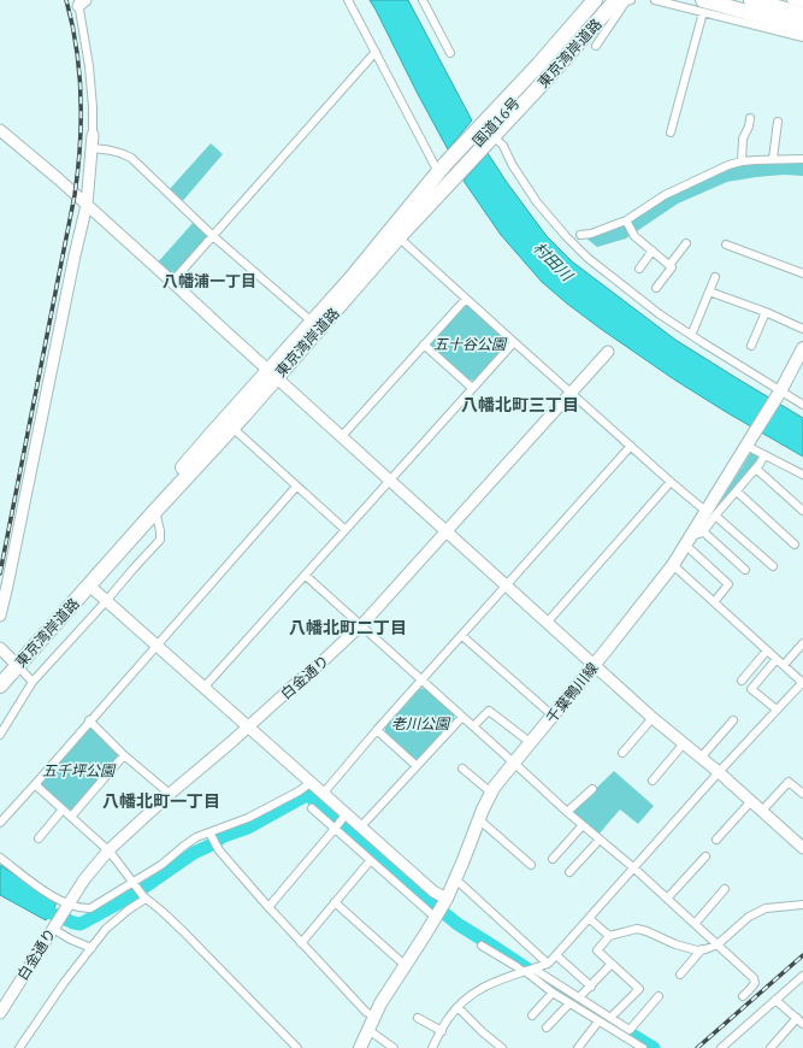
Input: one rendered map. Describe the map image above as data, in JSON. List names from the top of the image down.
{
  "streets": {
    "highway": ["東京湾岸道路", "国道16号"],
    "main road": ["千葉鴨川線"],
    "street": ["白金通り"]
  },
  "crossings": [
    ["東京湾岸道路", "国道16号"]
  ],
  "districts": [
    "八幡浦一丁目",
    "八幡北町三丁目",
    "八幡北町二丁目",
    "八幡北町一丁目"
  ],
  "water": ["村田川"],
  "parks": ["五十谷公園", "老川公園", "五千坪公園"]
}
